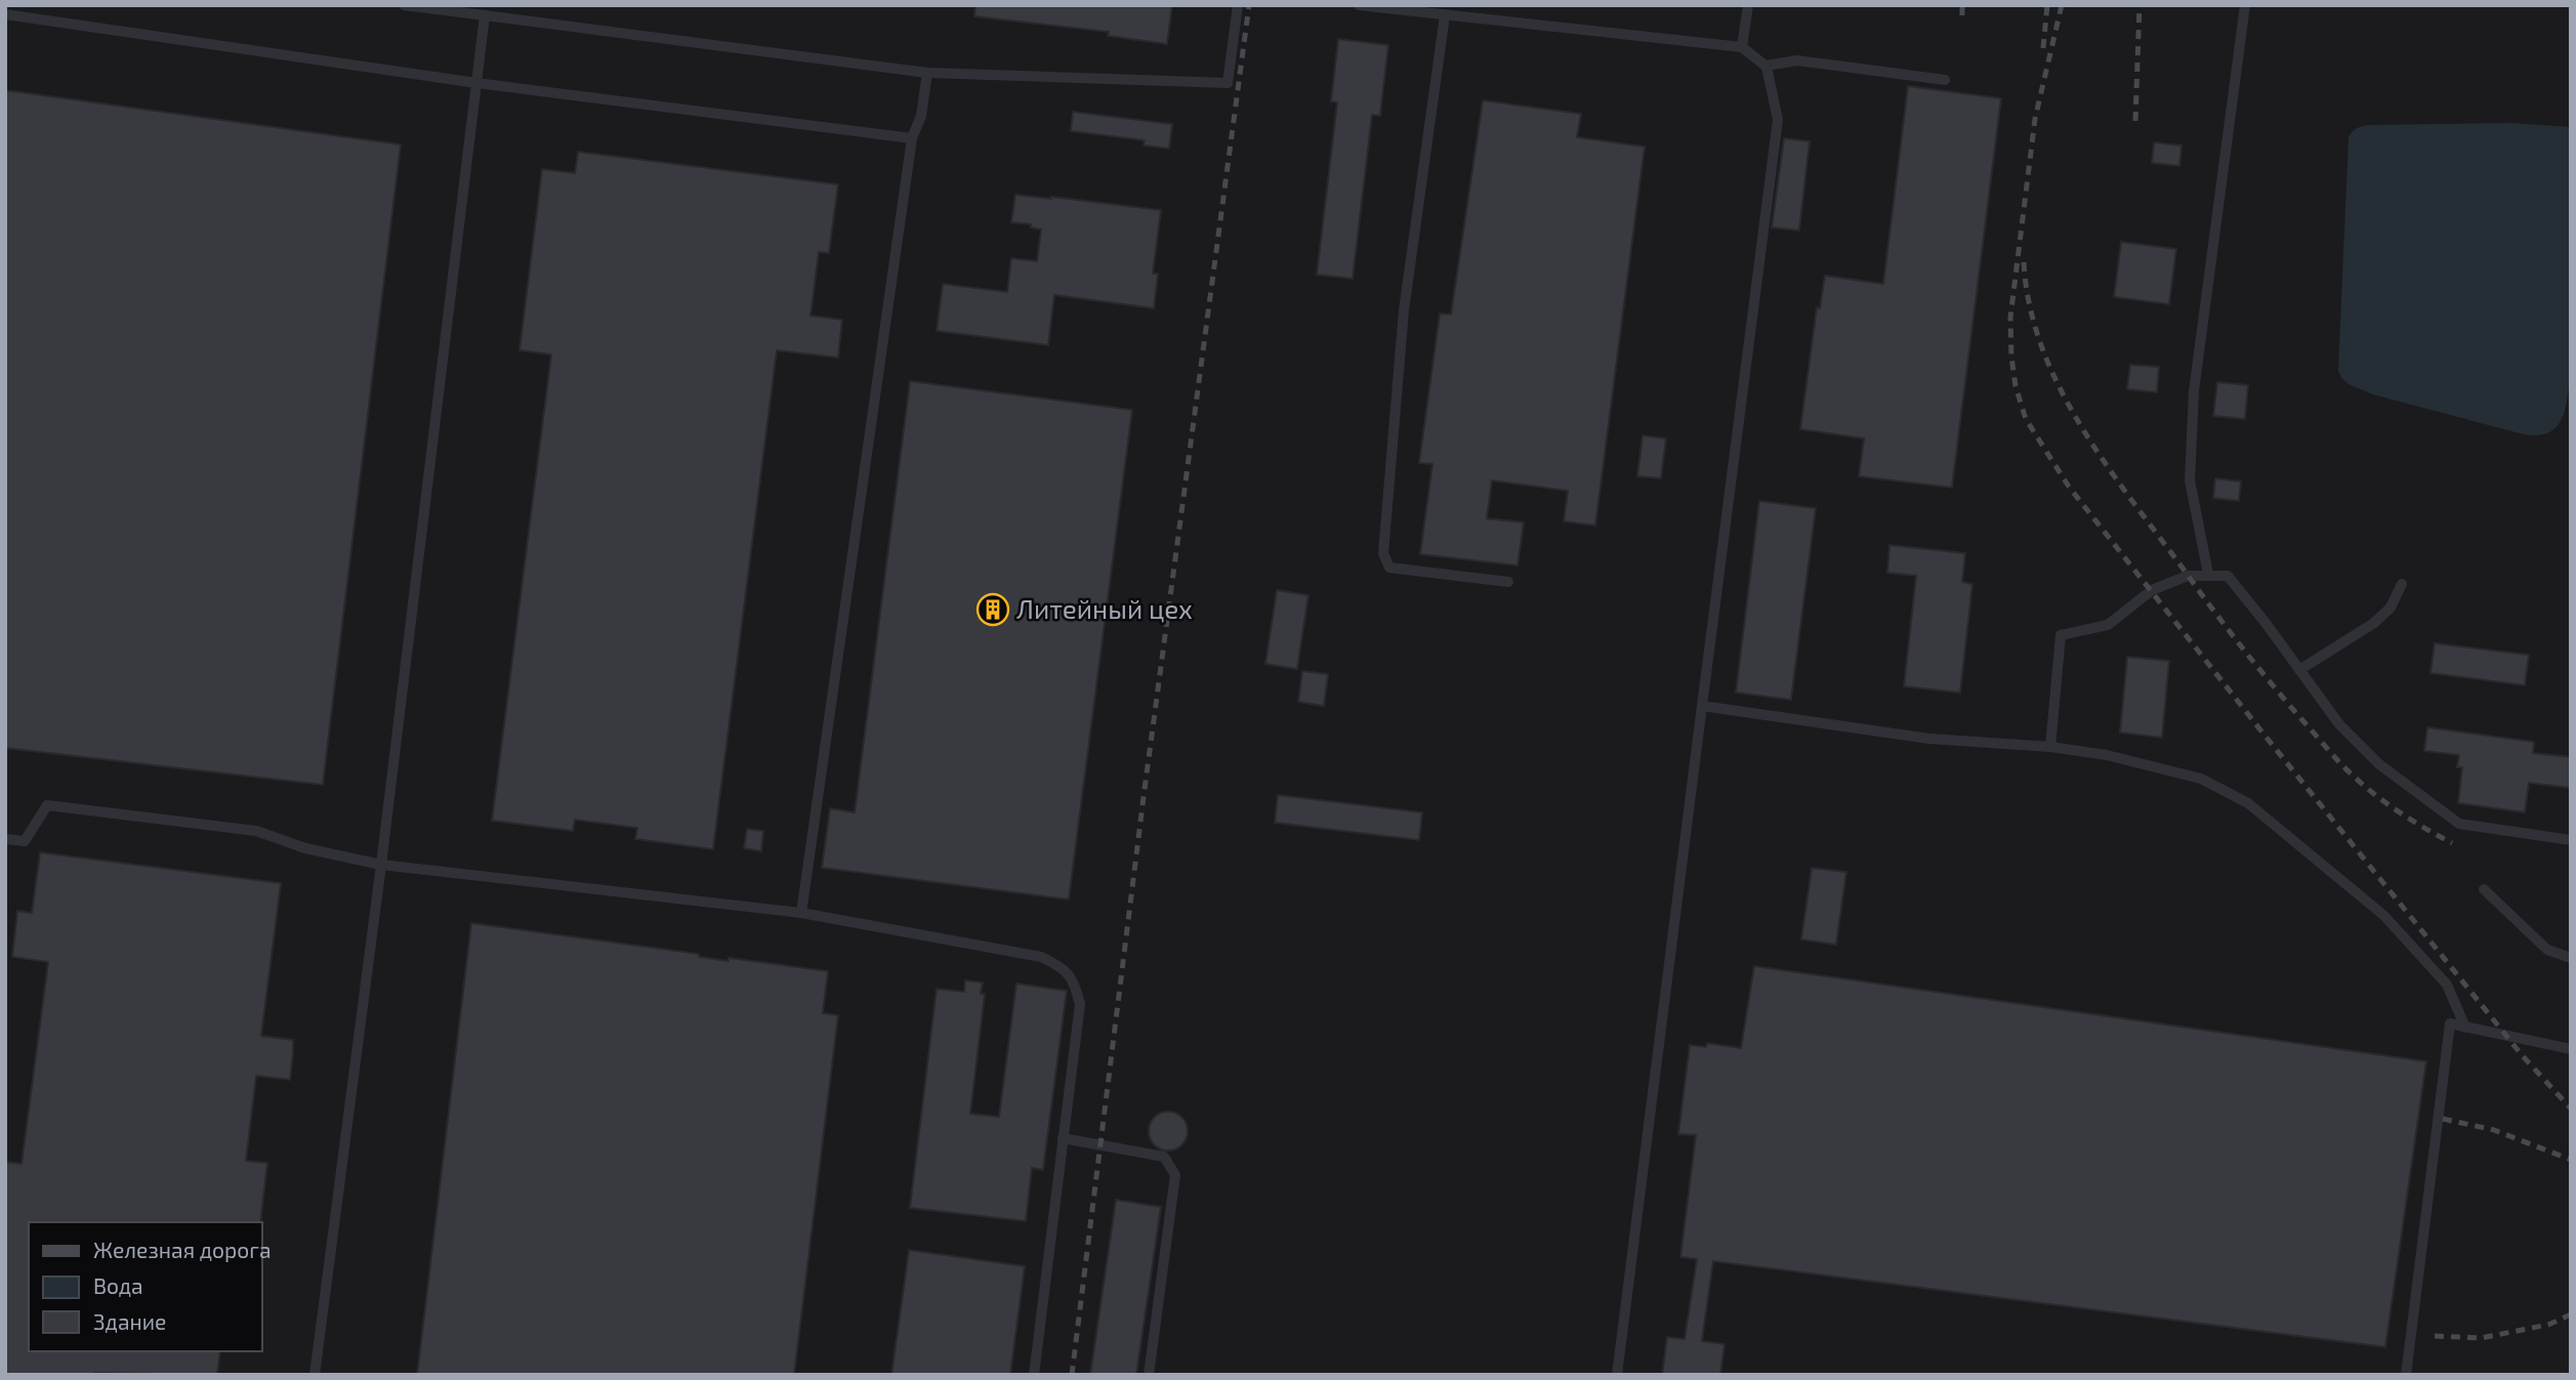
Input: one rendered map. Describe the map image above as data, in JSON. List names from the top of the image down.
{
  "places": {
    "building": ["Литейный цех"]
  },
  "legend": ["Железная дорога", "Вода", "Здание"]
}
